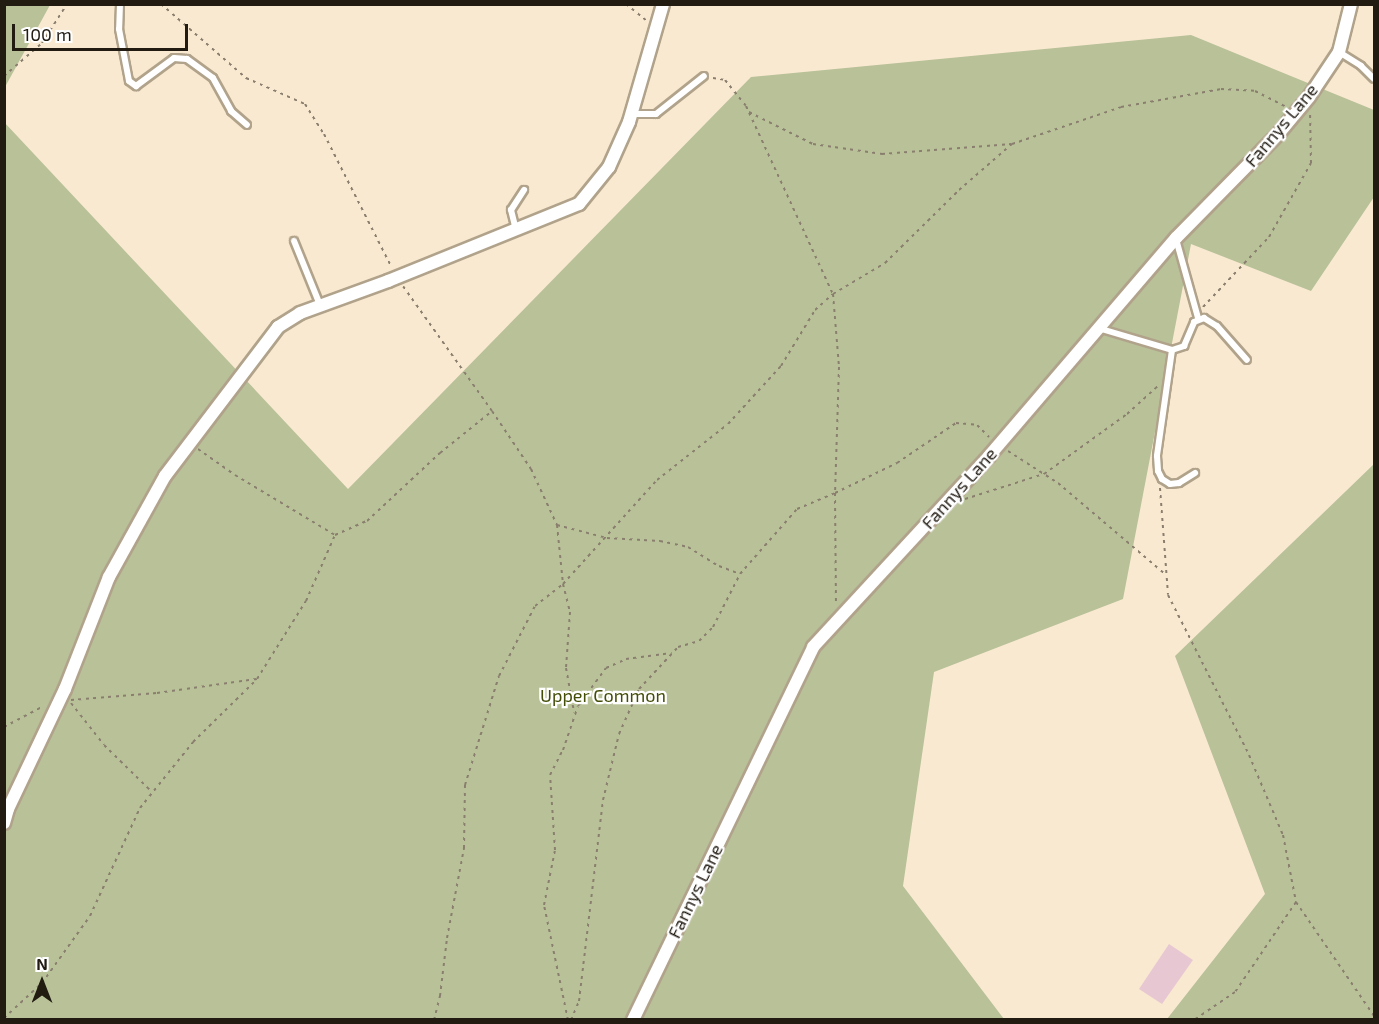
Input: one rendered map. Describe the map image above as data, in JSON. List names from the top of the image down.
{
  "streets": {
    "street": ["Fannys Lane"]
  },
  "parks": ["Upper Common"],
  "scale_bar": "100 m",
  "north": "top"
}
